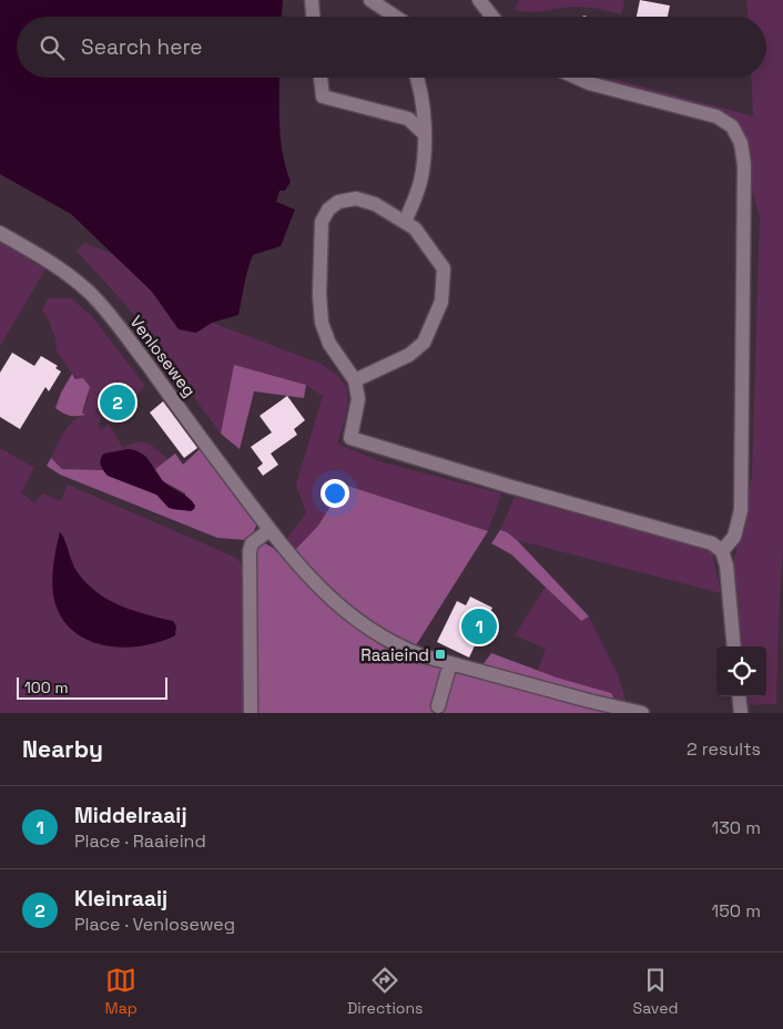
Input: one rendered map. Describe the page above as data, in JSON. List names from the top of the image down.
{
  "streets": {
    "street": ["Venloseweg"]
  },
  "places": {
    "transit": ["Raaieind"]
  },
  "scale_bar": "100 m",
  "page": {
    "search": "Search here",
    "pins": ["2", "1"],
    "scale": "100 m",
    "heading": ["Nearby", "2 results"],
    "list": [
      {
        "mark": "1",
        "name": "Middelraaij",
        "note": "Place · Raaieind",
        "value": "130 m"
      },
      {
        "mark": "2",
        "name": "Kleinraaij",
        "note": "Place · Venloseweg",
        "value": "150 m"
      }
    ],
    "nav": ["Map", "Directions", "Saved"]
  }
}
